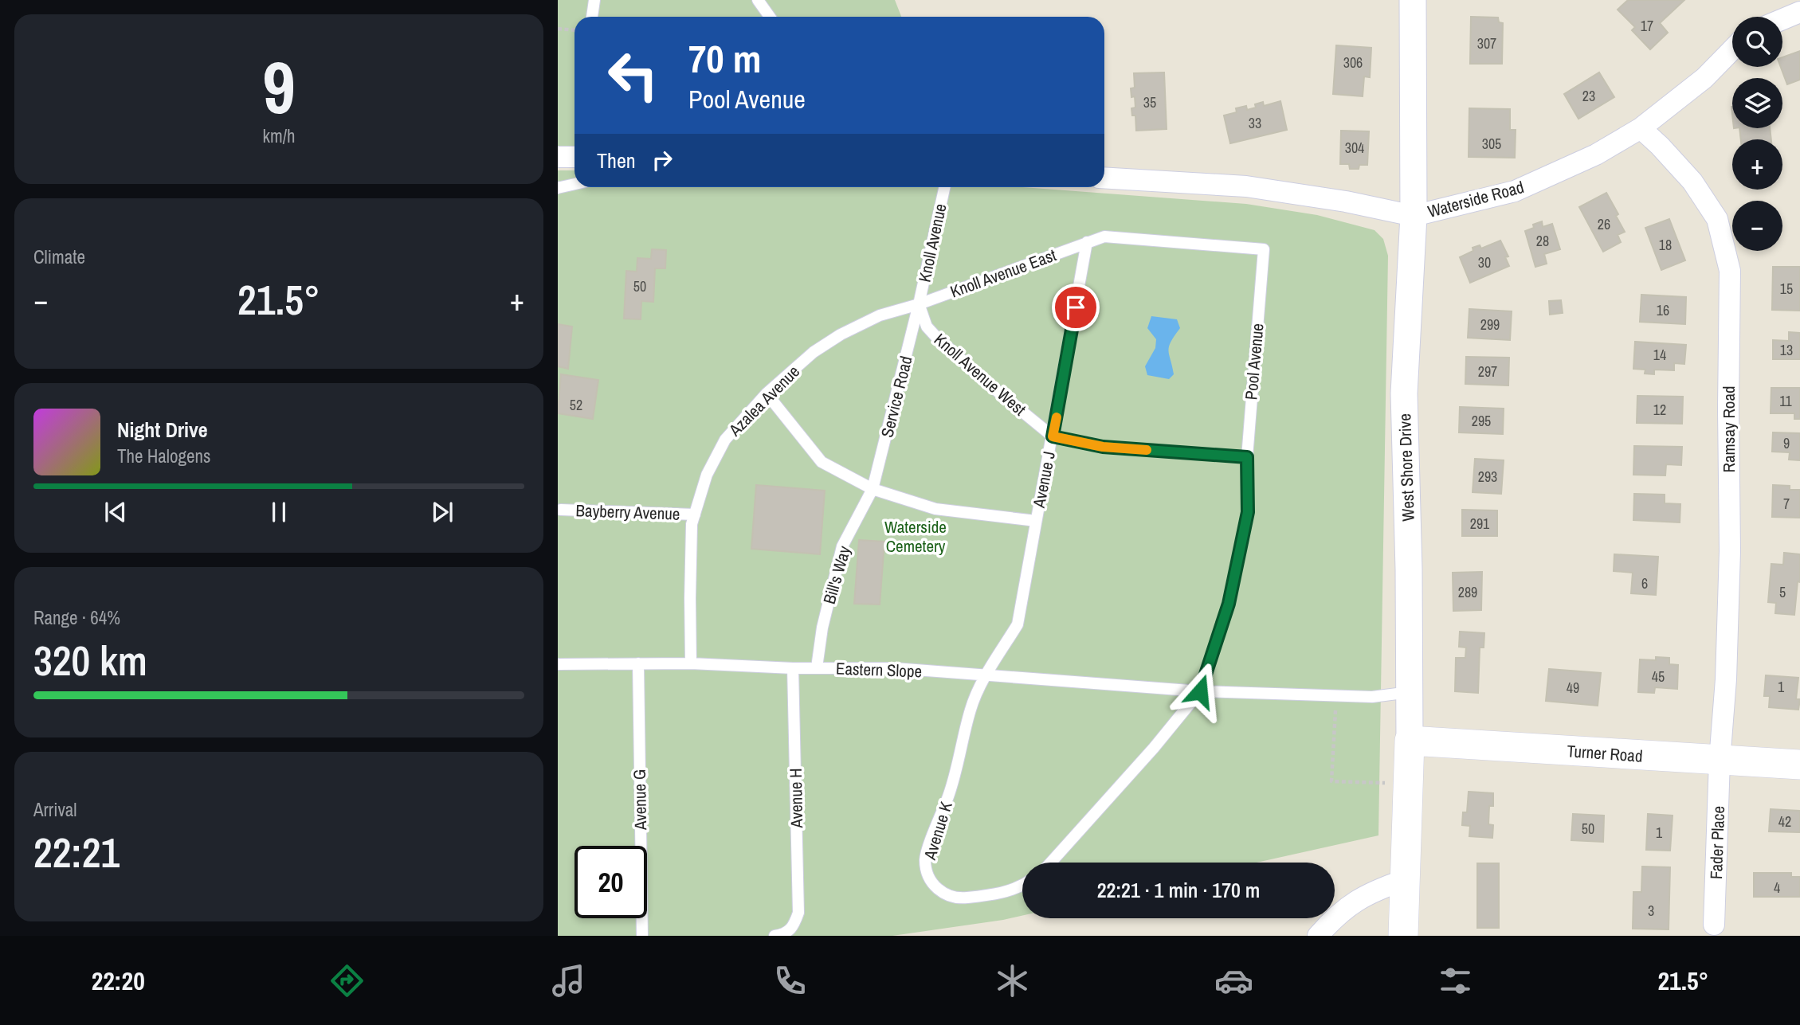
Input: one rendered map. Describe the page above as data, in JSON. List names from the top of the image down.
{
  "streets": {
    "main road": ["West Shore Drive", "Turner Road"],
    "street": ["Waterside Road", "Ramsay Road", "Fader Place"],
    "lane": [
      "Knoll Avenue",
      "Knoll Avenue East",
      "Pool Avenue",
      "Knoll Avenue West",
      "Service Road",
      "Azalea Avenue",
      "Avenue J",
      "Bayberry Avenue",
      "Bill's Way",
      "Eastern Slope",
      "Avenue H",
      "Avenue G",
      "Avenue K"
    ]
  },
  "crossings": [
    ["Waterside Road", "Ramsay Road"],
    ["Waterside Road", "West Shore Drive"],
    ["Knoll Avenue", "Knoll Avenue East"],
    ["Knoll Avenue", "Knoll Avenue West"],
    ["Knoll Avenue", "Service Road"],
    ["Knoll Avenue", "Azalea Avenue"],
    ["Knoll Avenue East", "Pool Avenue"],
    ["Knoll Avenue East", "Knoll Avenue West"],
    ["Knoll Avenue East", "Service Road"],
    ["Knoll Avenue East", "Azalea Avenue"],
    ["Knoll Avenue East", "Avenue J"],
    ["Pool Avenue", "Avenue J"],
    ["Knoll Avenue West", "Service Road"],
    ["Knoll Avenue West", "Azalea Avenue"],
    ["Knoll Avenue West", "Avenue J"],
    ["Service Road", "Azalea Avenue"],
    ["Service Road", "Bill's Way"],
    ["Azalea Avenue", "Bayberry Avenue"],
    ["Azalea Avenue", "Eastern Slope"],
    ["Ramsay Road", "Turner Road"],
    ["Ramsay Road", "Fader Place"],
    ["West Shore Drive", "Turner Road"],
    ["Avenue J", "Eastern Slope"],
    ["Avenue J", "Avenue K"],
    ["Bill's Way", "Eastern Slope"],
    ["Eastern Slope", "Avenue H"],
    ["Eastern Slope", "Avenue G"],
    ["Eastern Slope", "Avenue K"],
    ["Turner Road", "Fader Place"]
  ],
  "parks": ["Waterside Cemetery"],
  "house_numbers": [
    "17",
    "307",
    "306",
    "23",
    "35",
    "33",
    "305",
    "304",
    "26",
    "28",
    "18",
    "30",
    "50",
    "15",
    "16",
    "299",
    "13",
    "14",
    "297",
    "11",
    "52",
    "12",
    "295",
    "9",
    "293",
    "7",
    "291",
    "6",
    "289",
    "5",
    "45",
    "1",
    "49",
    "42",
    "50",
    "1",
    "4",
    "3"
  ],
  "page": {
    "tile": [
      ["9", "km/h"],
      "Climate",
      ["Range · 64%", "320 km"],
      ["Arrival", "22:21"]
    ],
    "map_buttons": ["+", "−"],
    "turn": ["70 m", "Pool Avenue"],
    "then": "Then",
    "heat": ["−", "21.5°", "+"],
    "song": ["Night Drive", "The Halogens"],
    "limit": "20",
    "trip": "22:21 · 1 min · 170 m",
    "tabs": ["22:20", "21.5°"]
  }
}
